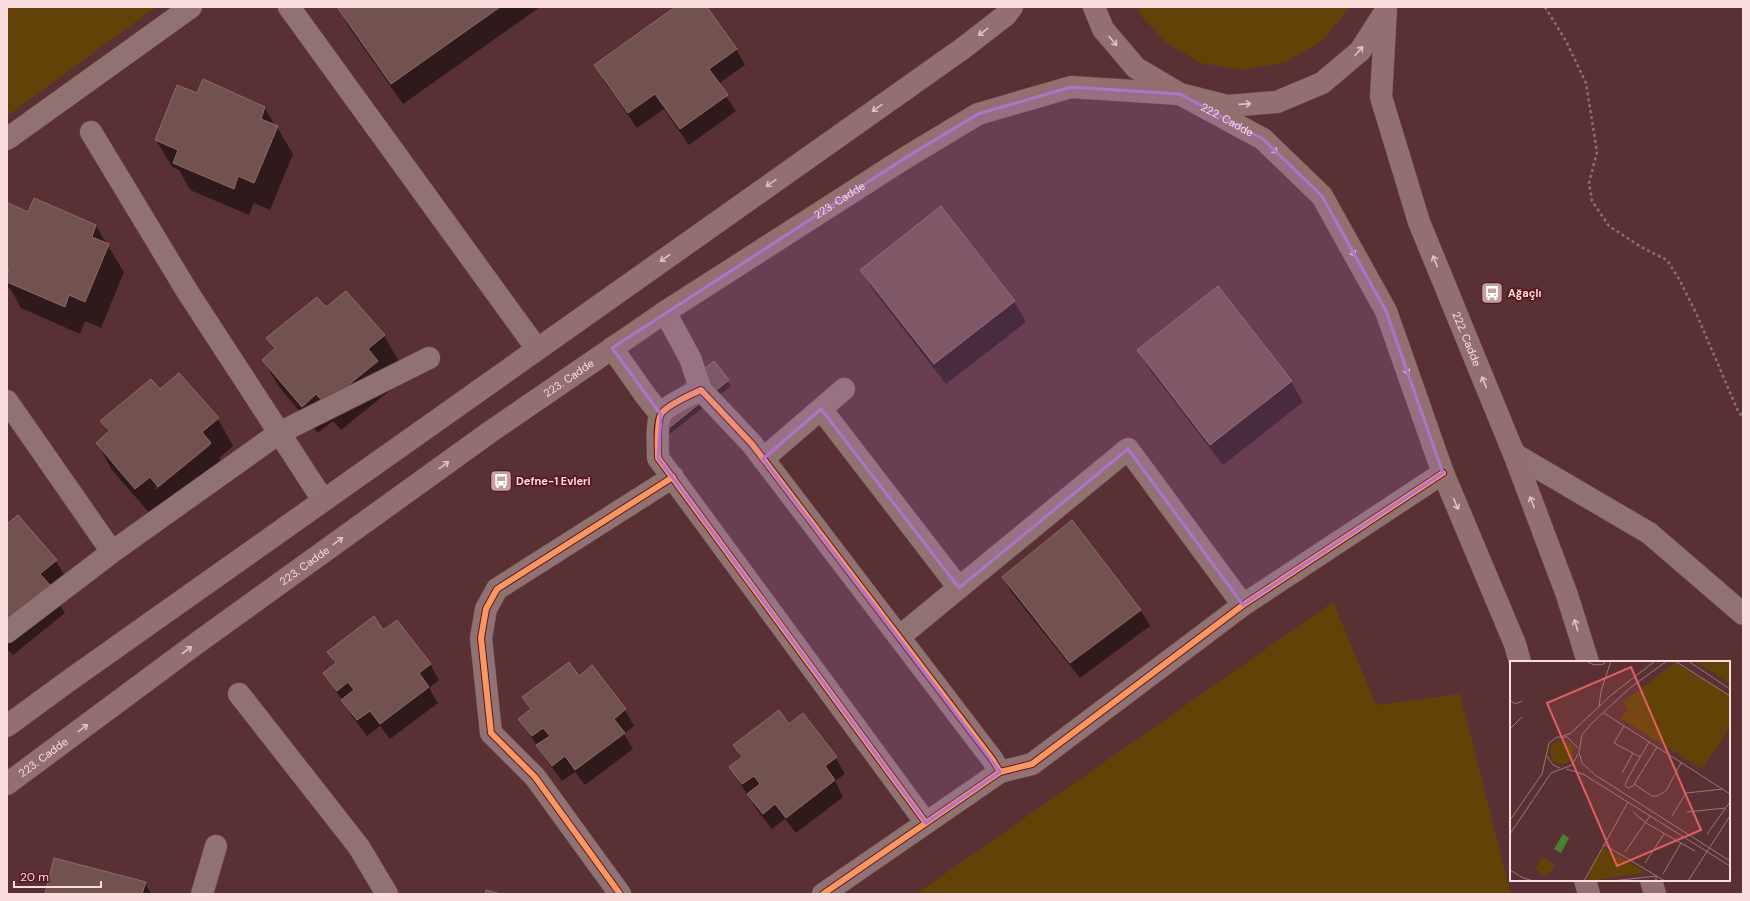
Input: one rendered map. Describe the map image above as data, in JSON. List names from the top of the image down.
{
  "streets": {
    "main road": ["222. Cadde", "223. Cadde"]
  },
  "crossings": [
    ["222. Cadde", "223. Cadde"]
  ],
  "places": {
    "bus stop": ["Ağaçlı", "Defne-1 Evleri"]
  },
  "scale_bar": "20 m"
}
